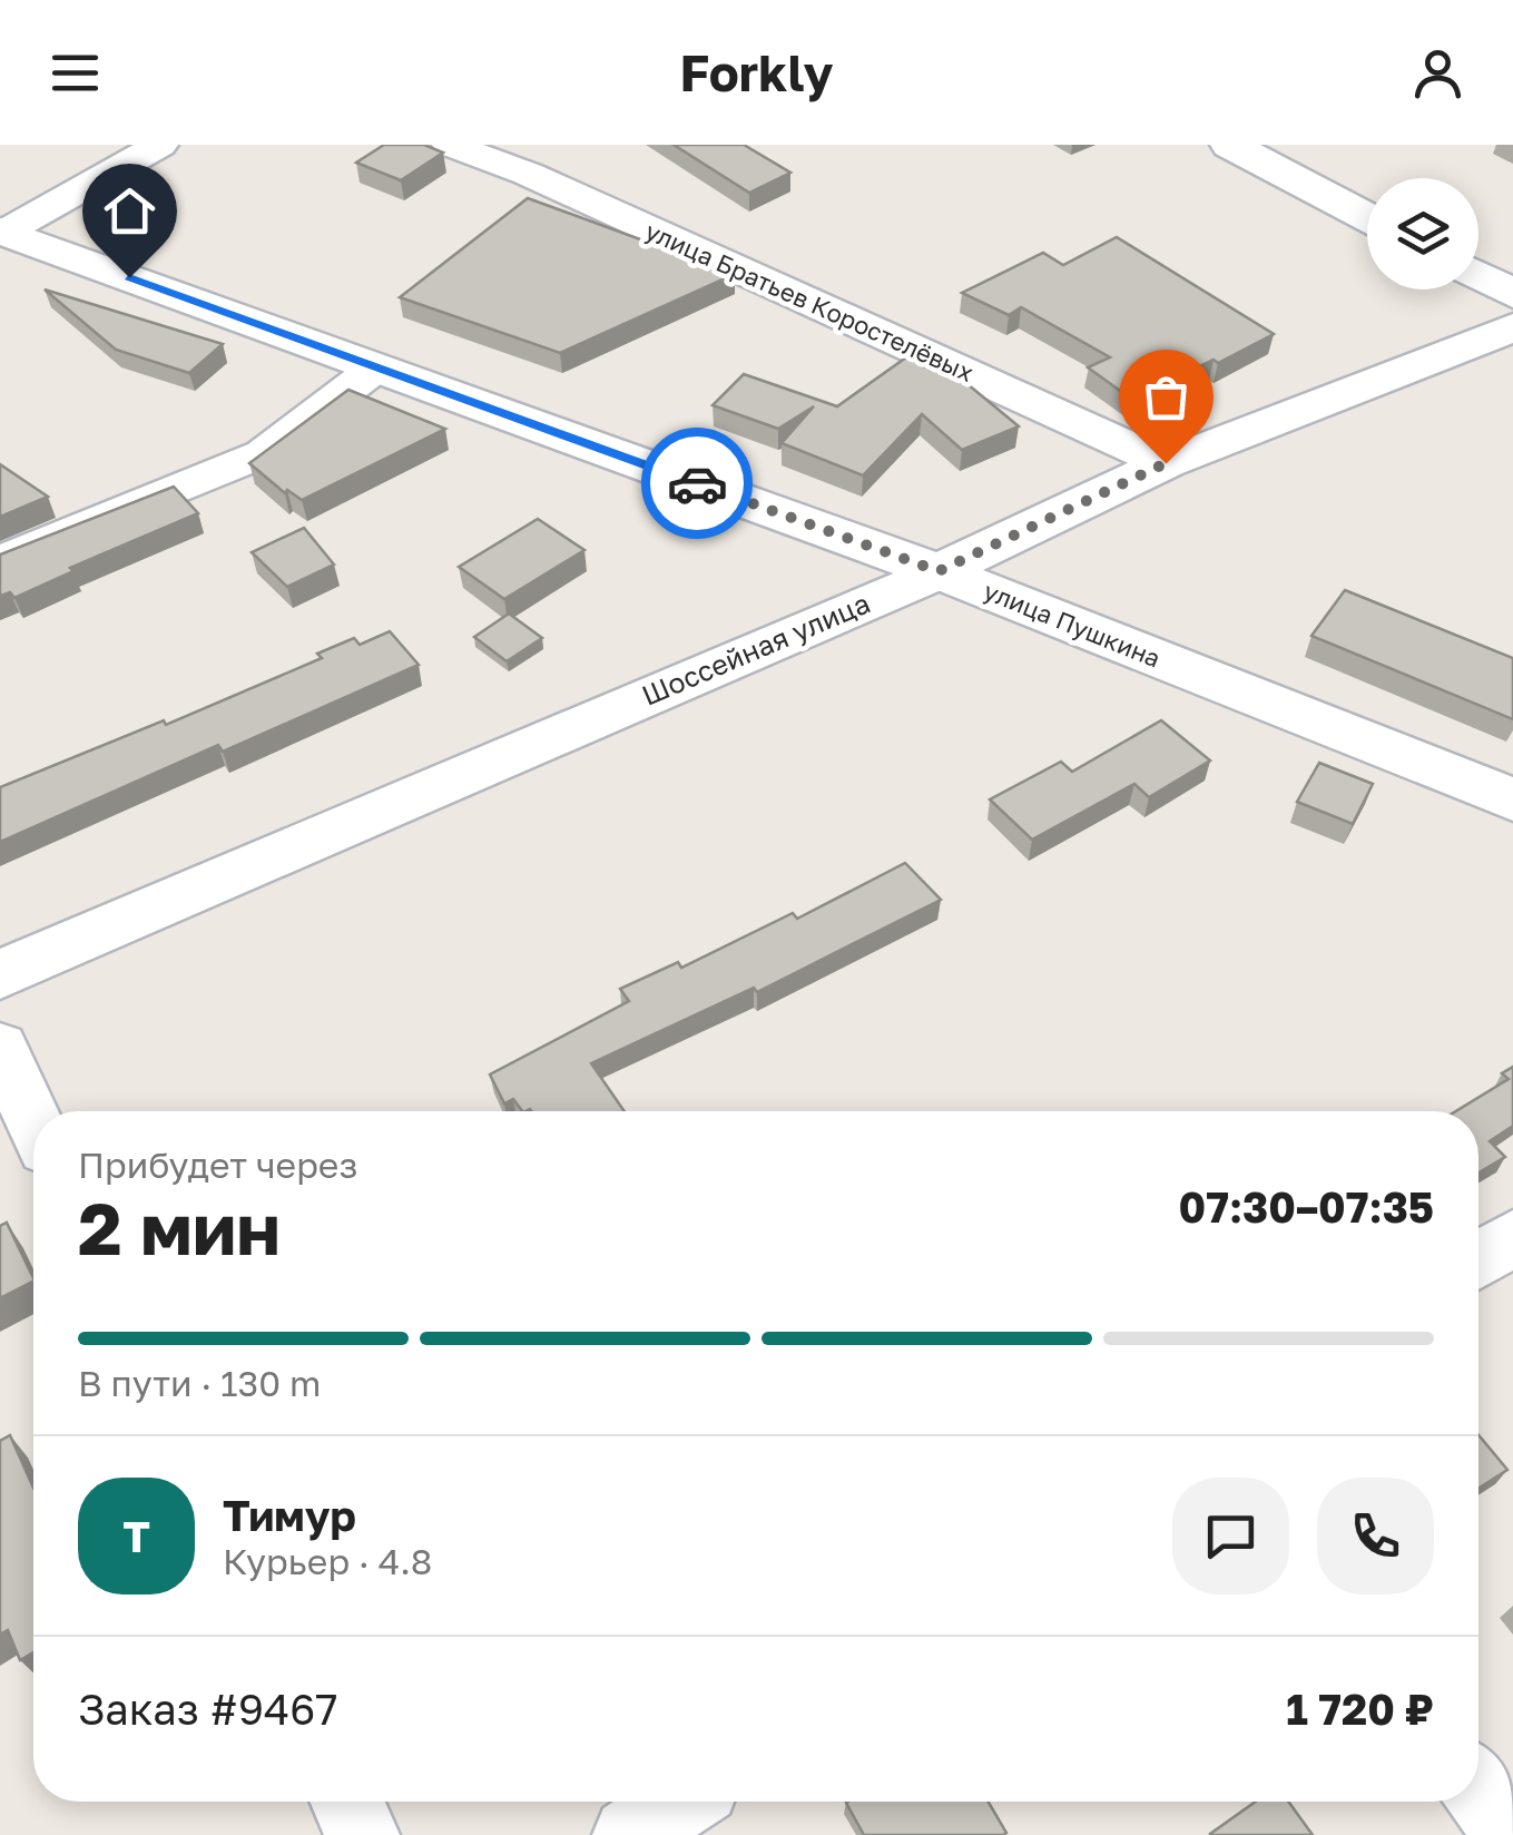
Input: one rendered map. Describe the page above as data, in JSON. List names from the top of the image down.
{
  "streets": {
    "main road": ["улица Пушкина", "Шоссейная улица"],
    "street": ["улица Братьев Коростелёвых"]
  },
  "crossings": [
    ["улица Братьев Коростелёвых", "Шоссейная улица"],
    ["улица Пушкина", "Шоссейная улица"]
  ],
  "page": {
    "header": "Forkly",
    "heading": ["2 мин", "Прибудет через", "07:30–07:35"],
    "panel": [
      "Тимур",
      "Курьер · 4.8",
      "Заказ #9467",
      "1 720 ₽"
    ],
    "bar": "В пути · 130 m",
    "round": "Т"
  }
}
